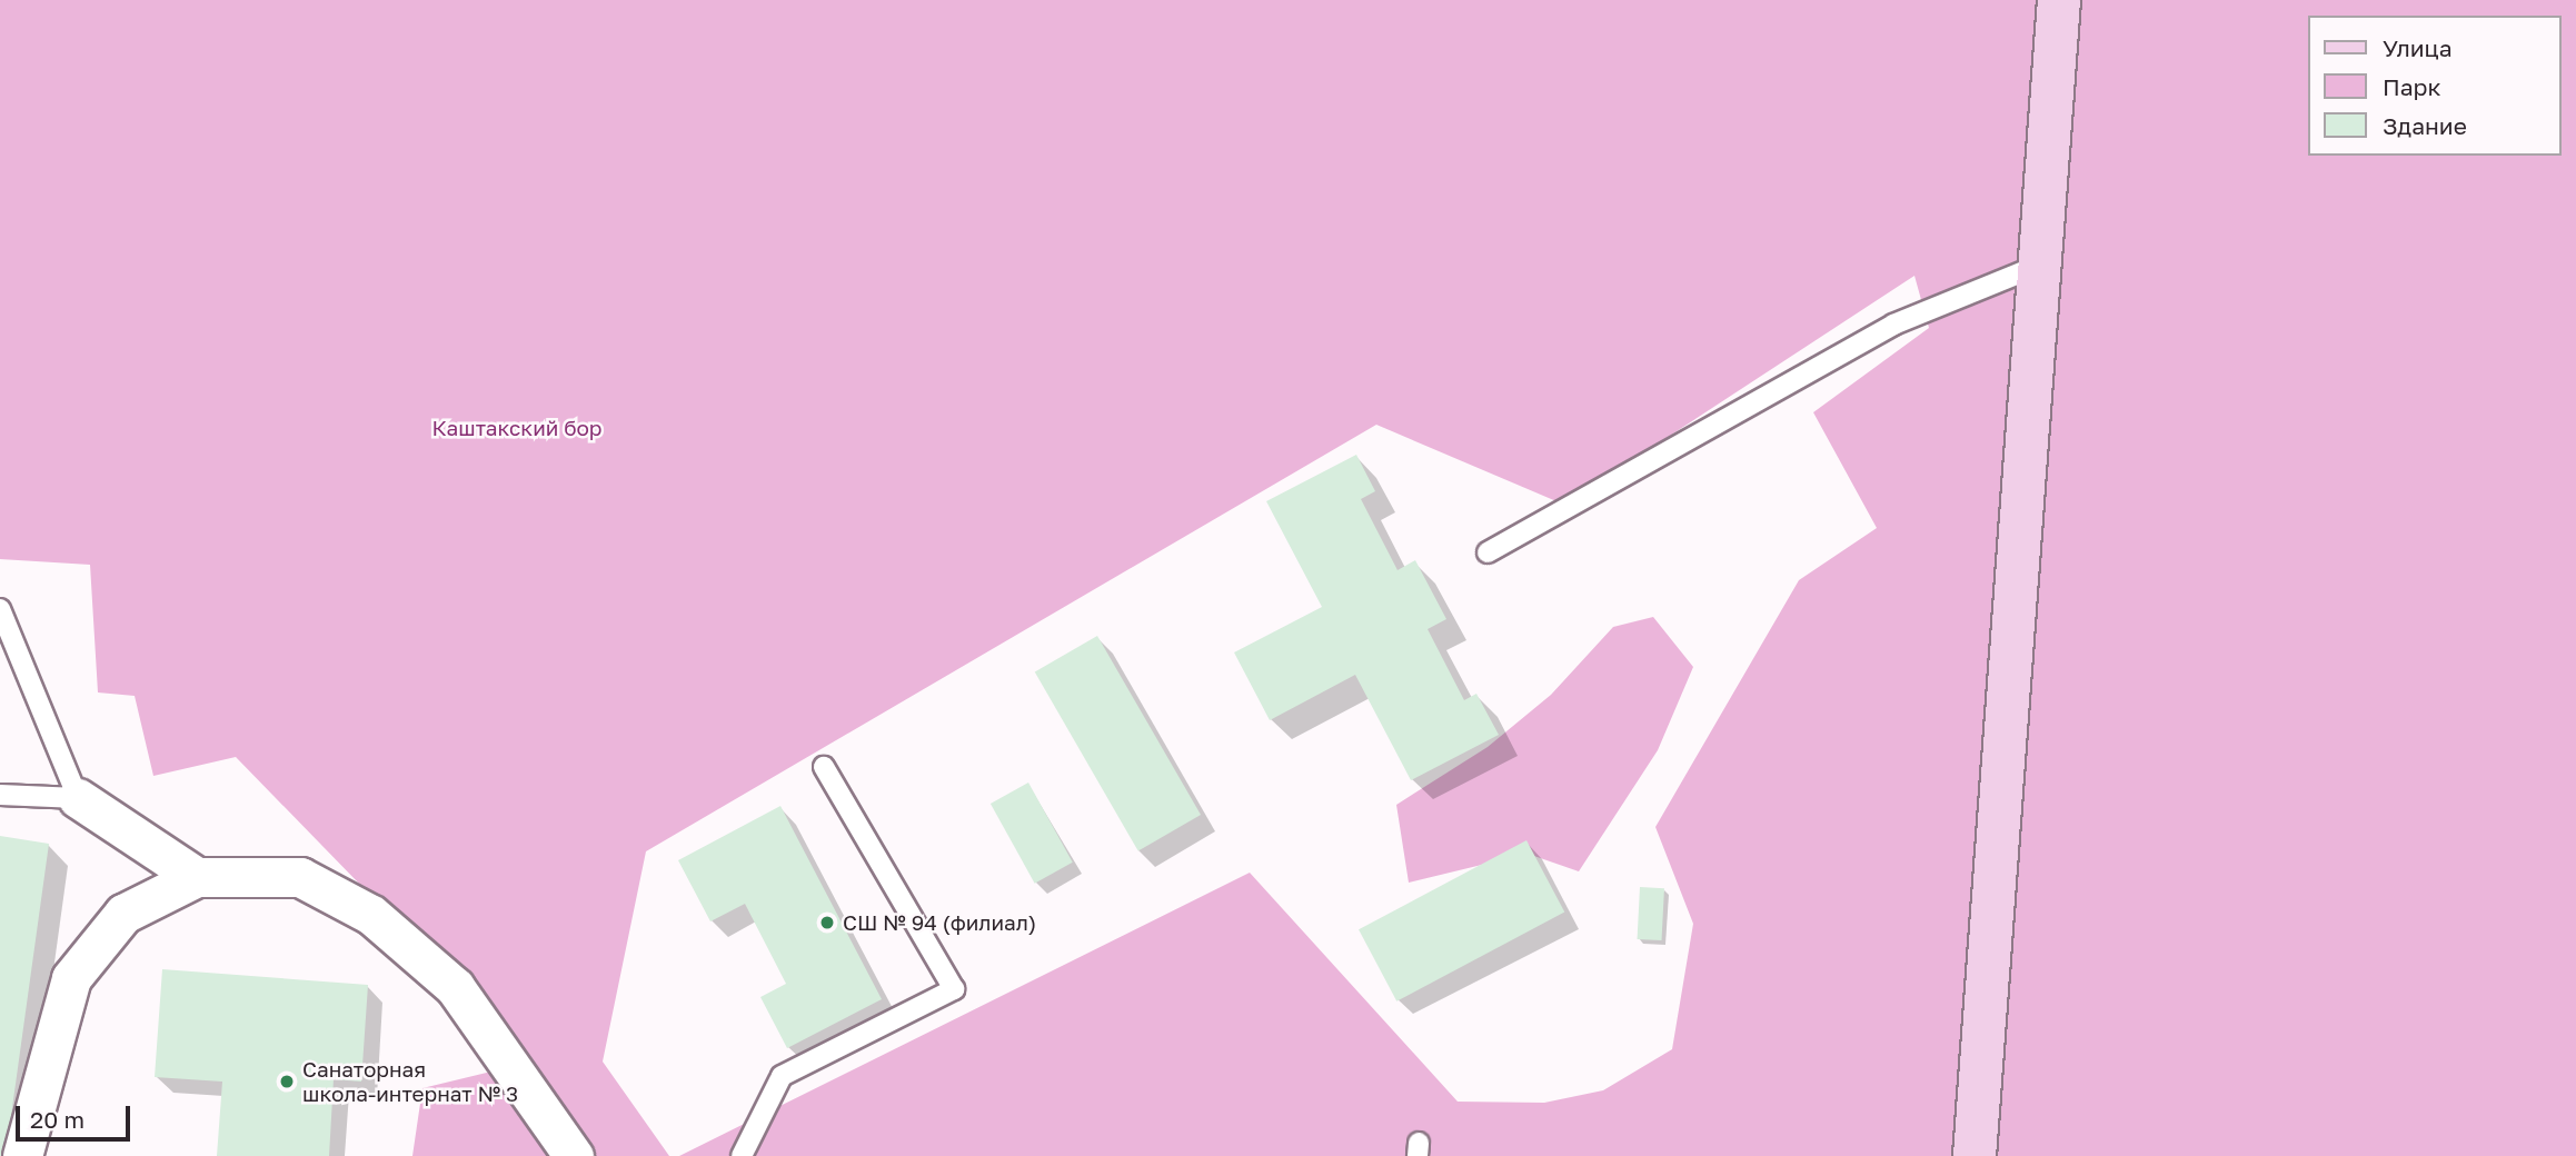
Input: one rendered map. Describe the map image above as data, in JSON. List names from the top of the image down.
{
  "parks": ["Каштакский бор"],
  "places": ["СШ № 94 (филиал)", "Санаторная школа-интернат № 3"],
  "legend": ["Улица", "Парк", "Здание"],
  "scale_bar": "20 m"
}
